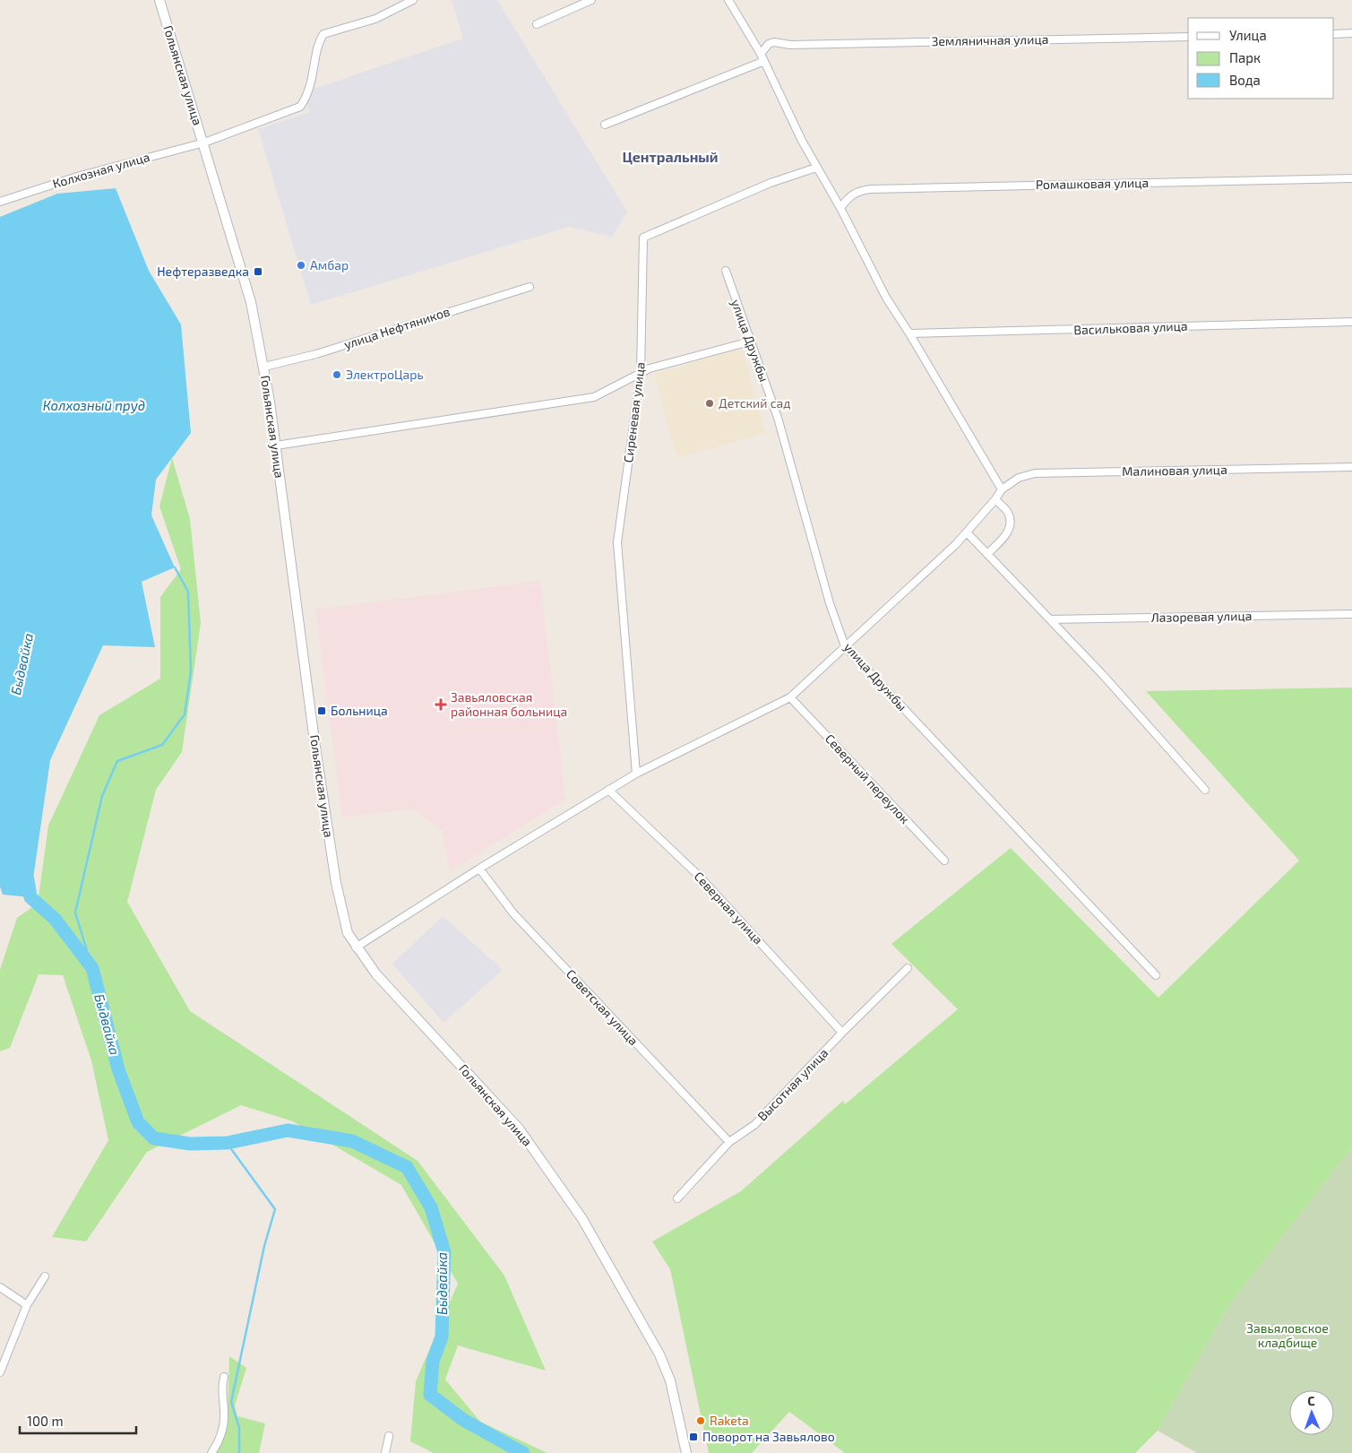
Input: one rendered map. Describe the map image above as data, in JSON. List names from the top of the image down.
{
  "streets": {
    "main road": ["Гольянская улица"],
    "street": [
      "Земляничная улица",
      "Колхозная улица",
      "Ромашковая улица",
      "улица Нефтяников",
      "Васильковая улица",
      "улица Дружбы",
      "Сиреневая улица",
      "Малиновая улица",
      "Лазоревая улица",
      "Северный переулок",
      "Северная улица",
      "Советская улица",
      "Высотная улица"
    ]
  },
  "crossings": [
    ["Гольянская улица", "Колхозная улица"],
    ["Гольянская улица", "улица Нефтяников"],
    ["Северная улица", "Высотная улица"],
    ["Советская улица", "Высотная улица"]
  ],
  "districts": ["Центральный"],
  "water": ["Колхозный пруд", "Быдвайка"],
  "parks": ["Завьяловское кладбище"],
  "places": {
    "other": [
      "Амбар",
      "ЭлектроЦарь",
      "Детский сад",
      "Raketa"
    ],
    "transit": ["Нефтеразведка", "Больница", "Поворот на Завьялово"],
    "health": ["Завьяловская районная больница"]
  },
  "legend": ["Улица", "Парк", "Вода"],
  "scale_bar": "100 m",
  "north": "top"
}
